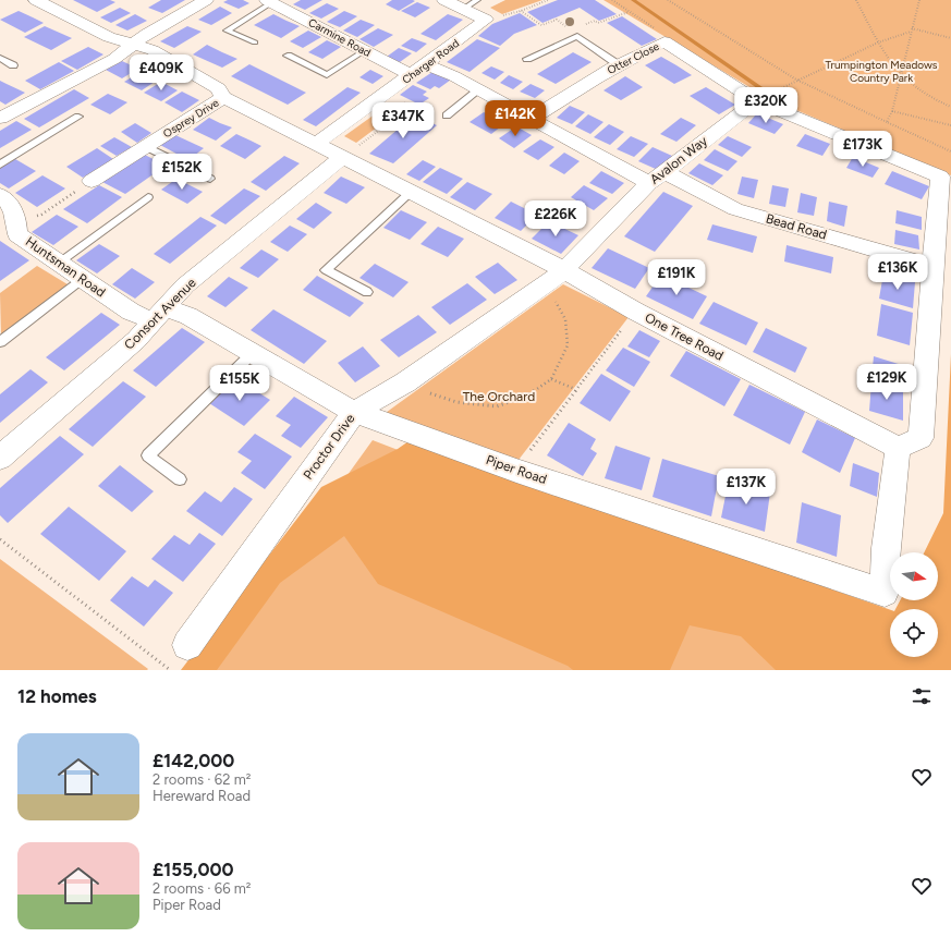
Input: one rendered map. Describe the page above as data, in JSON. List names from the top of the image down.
{
  "streets": {
    "street": [
      "Carmine Road",
      "Otter Close",
      "Charger Road",
      "Osprey Drive",
      "Avalon Way",
      "Bead Road",
      "Huntsman Road",
      "Consort Avenue",
      "One Tree Road",
      "Proctor Drive",
      "Piper Road"
    ]
  },
  "crossings": [
    ["Carmine Road", "Charger Road"],
    ["Otter Close", "Avalon Way"],
    ["Otter Close", "Bead Road"],
    ["Charger Road", "Osprey Drive"],
    ["Charger Road", "Bead Road"],
    ["Osprey Drive", "Consort Avenue"],
    ["Osprey Drive", "One Tree Road"],
    ["Avalon Way", "Bead Road"],
    ["Avalon Way", "One Tree Road"],
    ["Avalon Way", "Proctor Drive"],
    ["Huntsman Road", "Consort Avenue"],
    ["Huntsman Road", "Piper Road"],
    ["Consort Avenue", "One Tree Road"],
    ["Consort Avenue", "Piper Road"],
    ["One Tree Road", "Proctor Drive"],
    ["One Tree Road", "Piper Road"],
    ["Proctor Drive", "Piper Road"]
  ],
  "parks": ["Trumpington Meadows Country Park", "The Orchard"],
  "north": "right",
  "page": {
    "price": [
      "£409K",
      "£320K",
      "£142K",
      "£347K",
      "£173K",
      "£152K",
      "£226K",
      "£136K",
      "£191K",
      "£129K",
      "£155K",
      "£137K"
    ],
    "heading": "12 homes",
    "list": [
      {
        "name": "£142,000",
        "note": "2 rooms · 62 m² · Hereward Road"
      },
      {
        "name": "£155,000",
        "note": "2 rooms · 66 m² · Piper Road"
      }
    ]
  }
}
